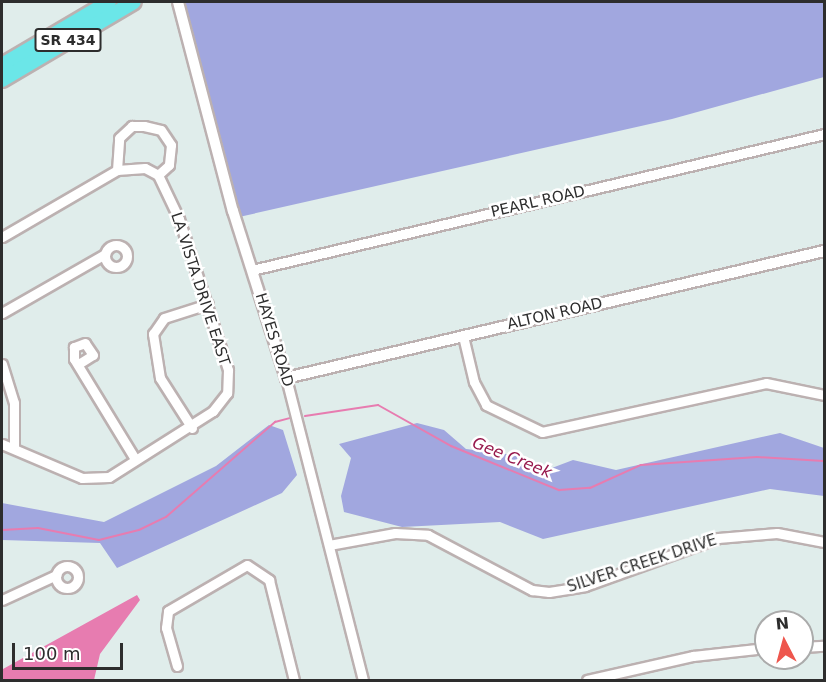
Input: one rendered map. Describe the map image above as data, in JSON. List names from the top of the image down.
{
  "streets": {
    "main road": ["SR 434"],
    "street": [
      "PEARL ROAD",
      "LA VISTA DRIVE EAST",
      "ALTON ROAD",
      "HAYES ROAD",
      "SILVER CREEK DRIVE"
    ]
  },
  "crossings": [
    ["PEARL ROAD", "HAYES ROAD"],
    ["ALTON ROAD", "HAYES ROAD"],
    ["HAYES ROAD", "SILVER CREEK DRIVE"]
  ],
  "water": ["Gee Creek"],
  "scale_bar": "100 m",
  "north": "top"
}
